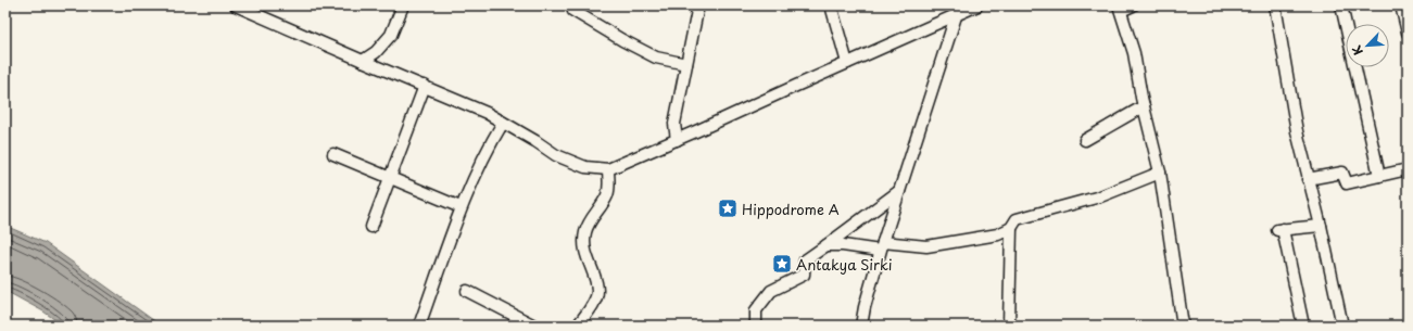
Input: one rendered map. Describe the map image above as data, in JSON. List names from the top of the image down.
{
  "places": {
    "place": ["Hippodrome A", "Antakya Sirki"]
  },
  "north": "bottom left"
}
